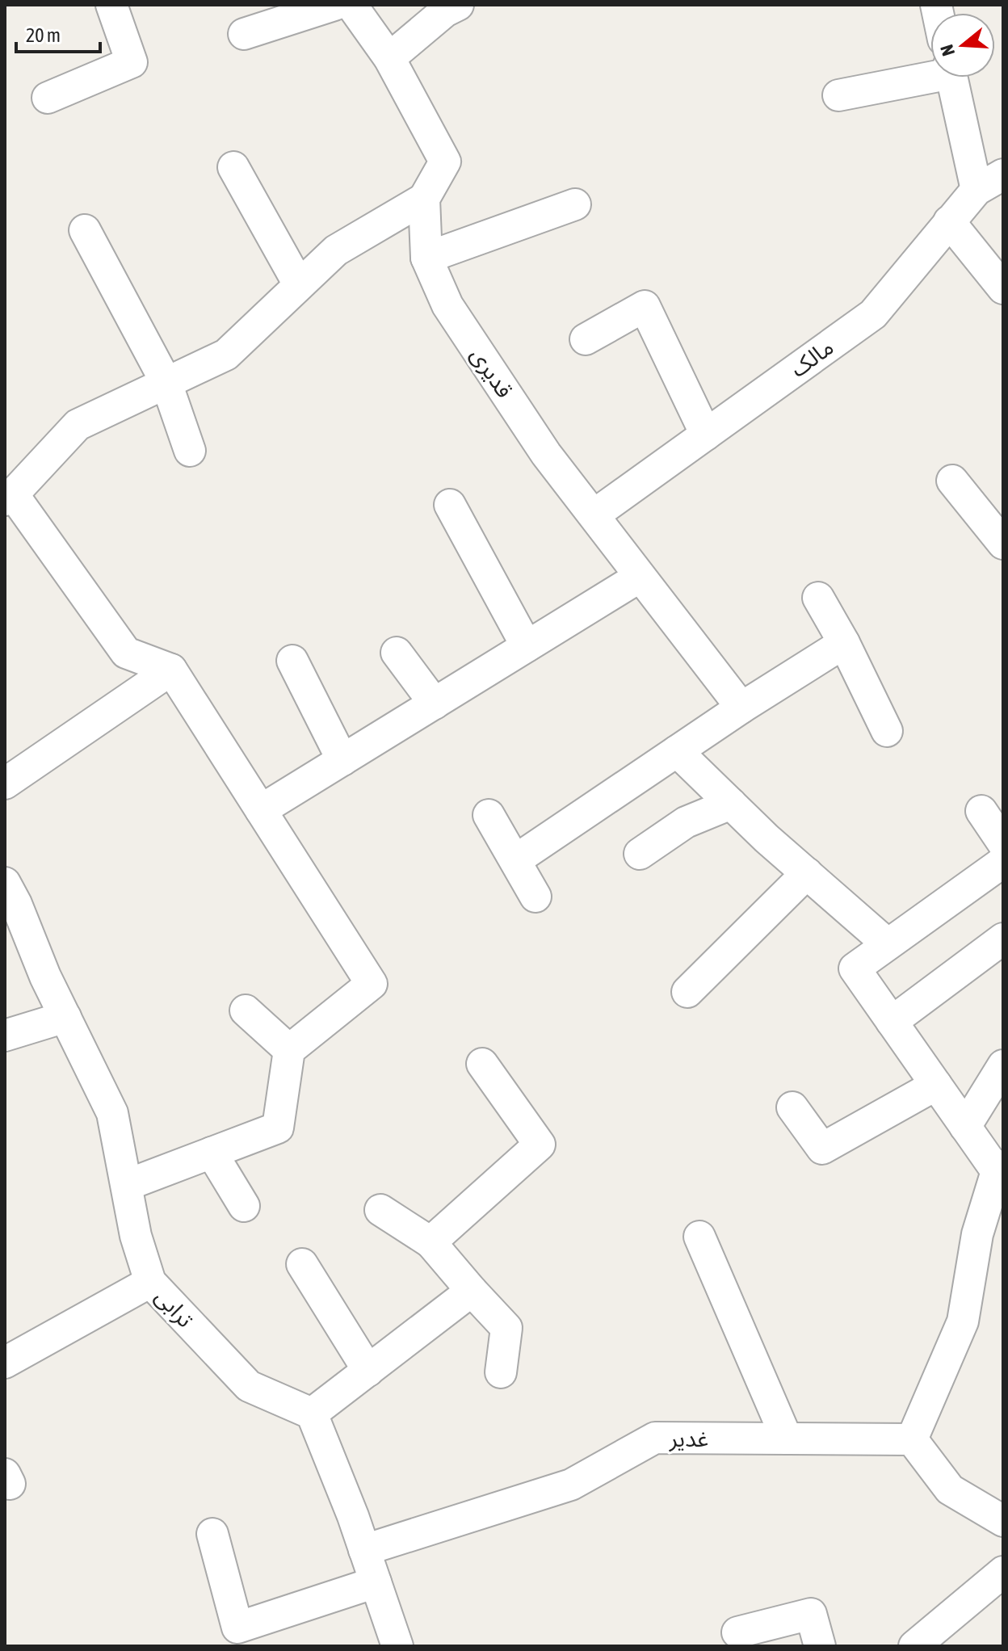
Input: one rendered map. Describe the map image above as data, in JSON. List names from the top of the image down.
{
  "streets": {
    "street": [
      "مالک",
      "قدیری",
      "ترابی",
      "غدیر"
    ]
  },
  "crossings": [
    ["مالک", "قدیری"]
  ],
  "scale_bar": "20 m",
  "north": "left"
}
